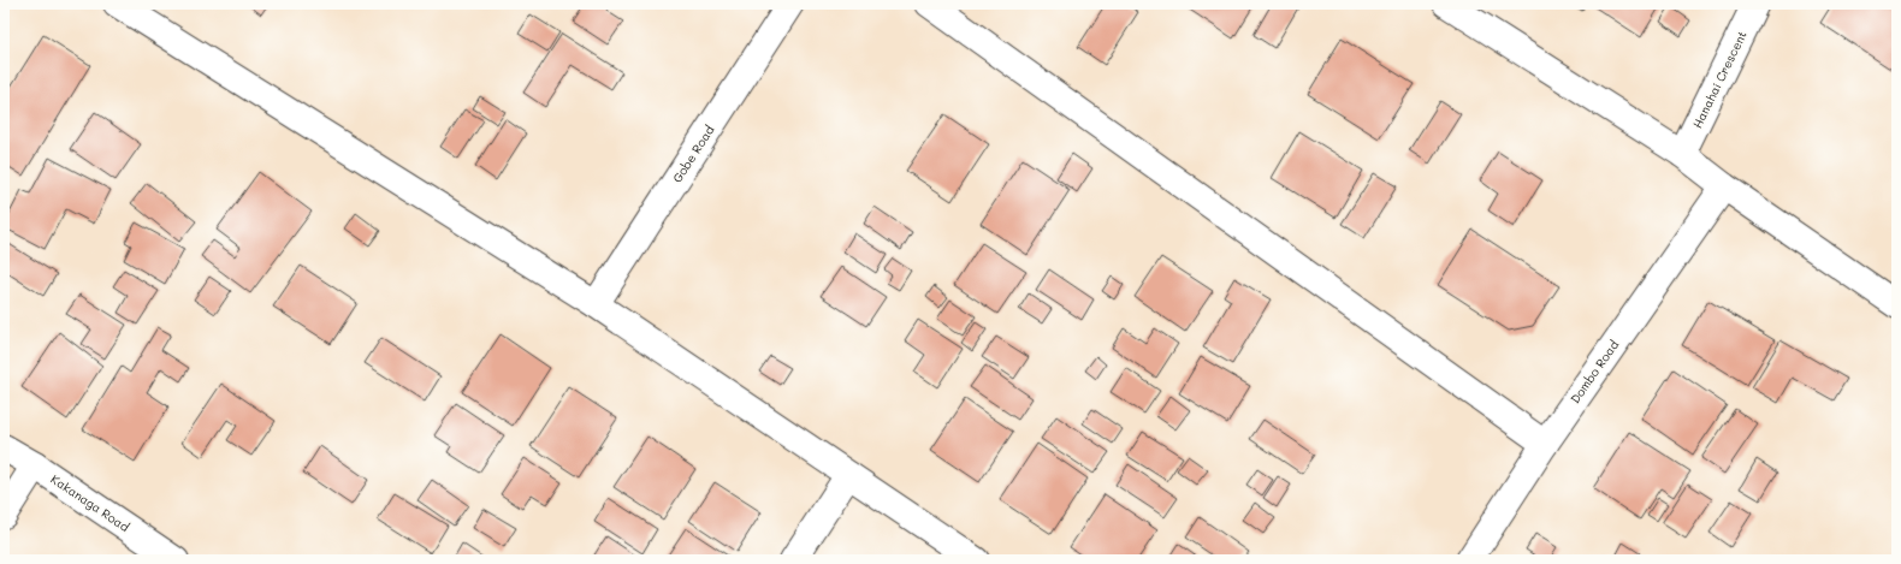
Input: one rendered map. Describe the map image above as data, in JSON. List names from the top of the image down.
{
  "streets": {
    "street": [
      "Hanahai Crescent",
      "Gobe Road",
      "Dombo Road",
      "Kakanaga Road"
    ]
  }
}
